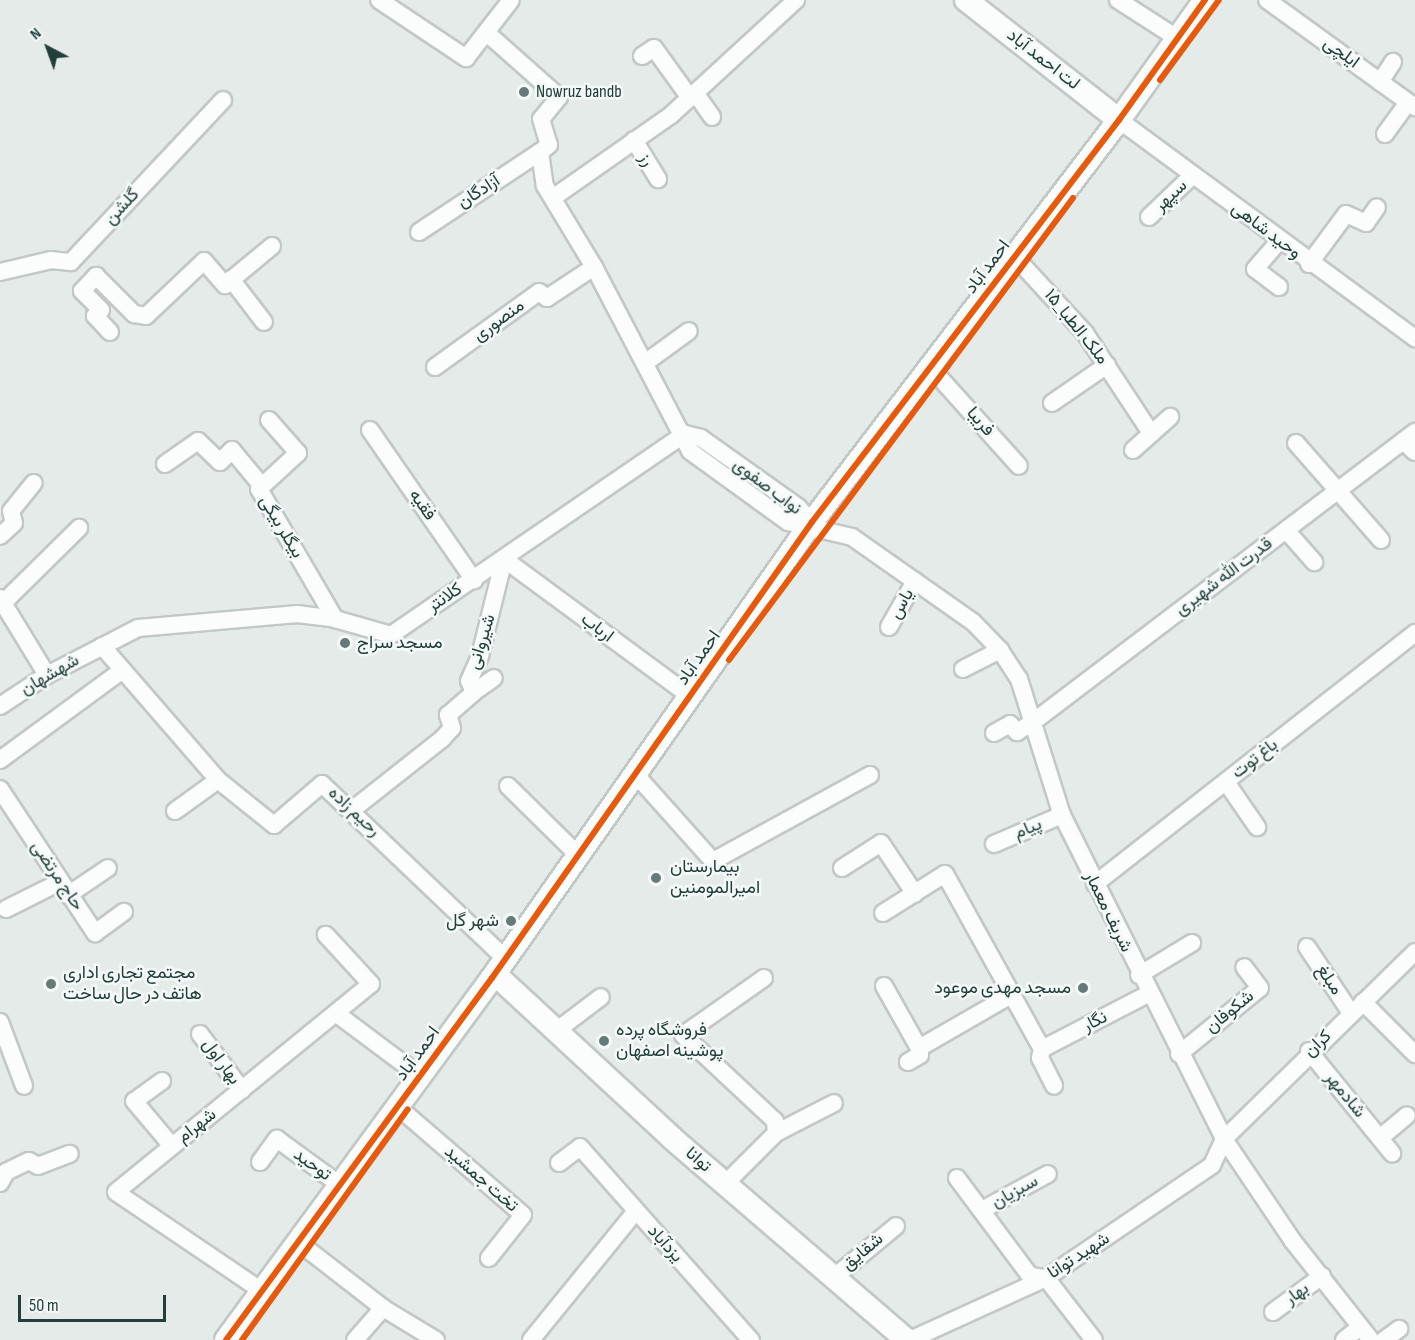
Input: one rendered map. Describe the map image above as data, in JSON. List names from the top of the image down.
{
  "streets": {
    "main road": ["لت احمد آباد", "احمد آباد", "توانا"],
    "street": [
      "ایلچی",
      "رز",
      "آزادگان",
      "سپهر",
      "گلشن",
      "وحید شاهی",
      "منصوری",
      "۱۵_ملک الطبا",
      "فریبا",
      "نواب صفوی",
      "فقیه",
      "بیگلر بیگی",
      "قدرت الله شهیری",
      "کلانتر",
      "یاس",
      "ارباب",
      "شیروانی",
      "شهشهان",
      "باغ توت",
      "رحیم زاده",
      "پیام",
      "حاج مرتضی",
      "شریف معمار",
      "مبلغ",
      "شکوفان",
      "نگار",
      "کران",
      "بهار اول",
      "شادمهر",
      "شهرام",
      "توحید",
      "تخت جمشید",
      "سبزیان",
      "یزدآباد",
      "شقایق",
      "شهید توانا",
      "بهار"
    ]
  },
  "crossings": [
    ["لت احمد آباد", "وحید شاهی"],
    ["لت احمد آباد", "احمد آباد"],
    ["سپهر", "وحید شاهی"],
    ["وحید شاهی", "احمد آباد"],
    ["احمد آباد", "۱۵_ملک الطبا"],
    ["احمد آباد", "فریبا"],
    ["احمد آباد", "نواب صفوی"],
    ["احمد آباد", "ارباب"],
    ["احمد آباد", "رحیم زاده"],
    ["احمد آباد", "شریف معمار"],
    ["احمد آباد", "شهرام"],
    ["احمد آباد", "توانا"],
    ["احمد آباد", "توحید"],
    ["احمد آباد", "تخت جمشید"],
    ["نواب صفوی", "کلانتر"],
    ["نواب صفوی", "شریف معمار"],
    ["فقیه", "کلانتر"],
    ["بیگلر بیگی", "کلانتر"],
    ["قدرت الله شهیری", "شریف معمار"],
    ["کلانتر", "ارباب"],
    ["کلانتر", "شیروانی"],
    ["کلانتر", "شهشهان"],
    ["کلانتر", "رحیم زاده"],
    ["یاس", "شریف معمار"],
    ["ارباب", "شیروانی"],
    ["شیروانی", "رحیم زاده"],
    ["شهشهان", "رحیم زاده"],
    ["باغ توت", "شریف معمار"],
    ["رحیم زاده", "توانا"],
    ["پیام", "شریف معمار"],
    ["شریف معمار", "شکوفان"],
    ["شریف معمار", "نگار"],
    ["شریف معمار", "کران"],
    ["شریف معمار", "شهید توانا"],
    ["شریف معمار", "بهار"],
    ["مبلغ", "کران"],
    ["کران", "شادمهر"],
    ["کران", "شهید توانا"],
    ["بهار اول", "شهرام"],
    ["توانا", "شقایق"],
    ["توانا", "شهید توانا"],
    ["سبزیان", "شهید توانا"]
  ],
  "places": [
    "Nowruz bandb",
    "مسجد سراج",
    "بیمارستان امیرالمومنین",
    "شهر گل",
    "مجتمع تجاری اداری هاتف در حال ساخت",
    "مسجد مهدی موعود",
    "فروشگاه پرده پوشینه اصفهان"
  ],
  "scale_bar": "50 m",
  "north": "top left"
}
